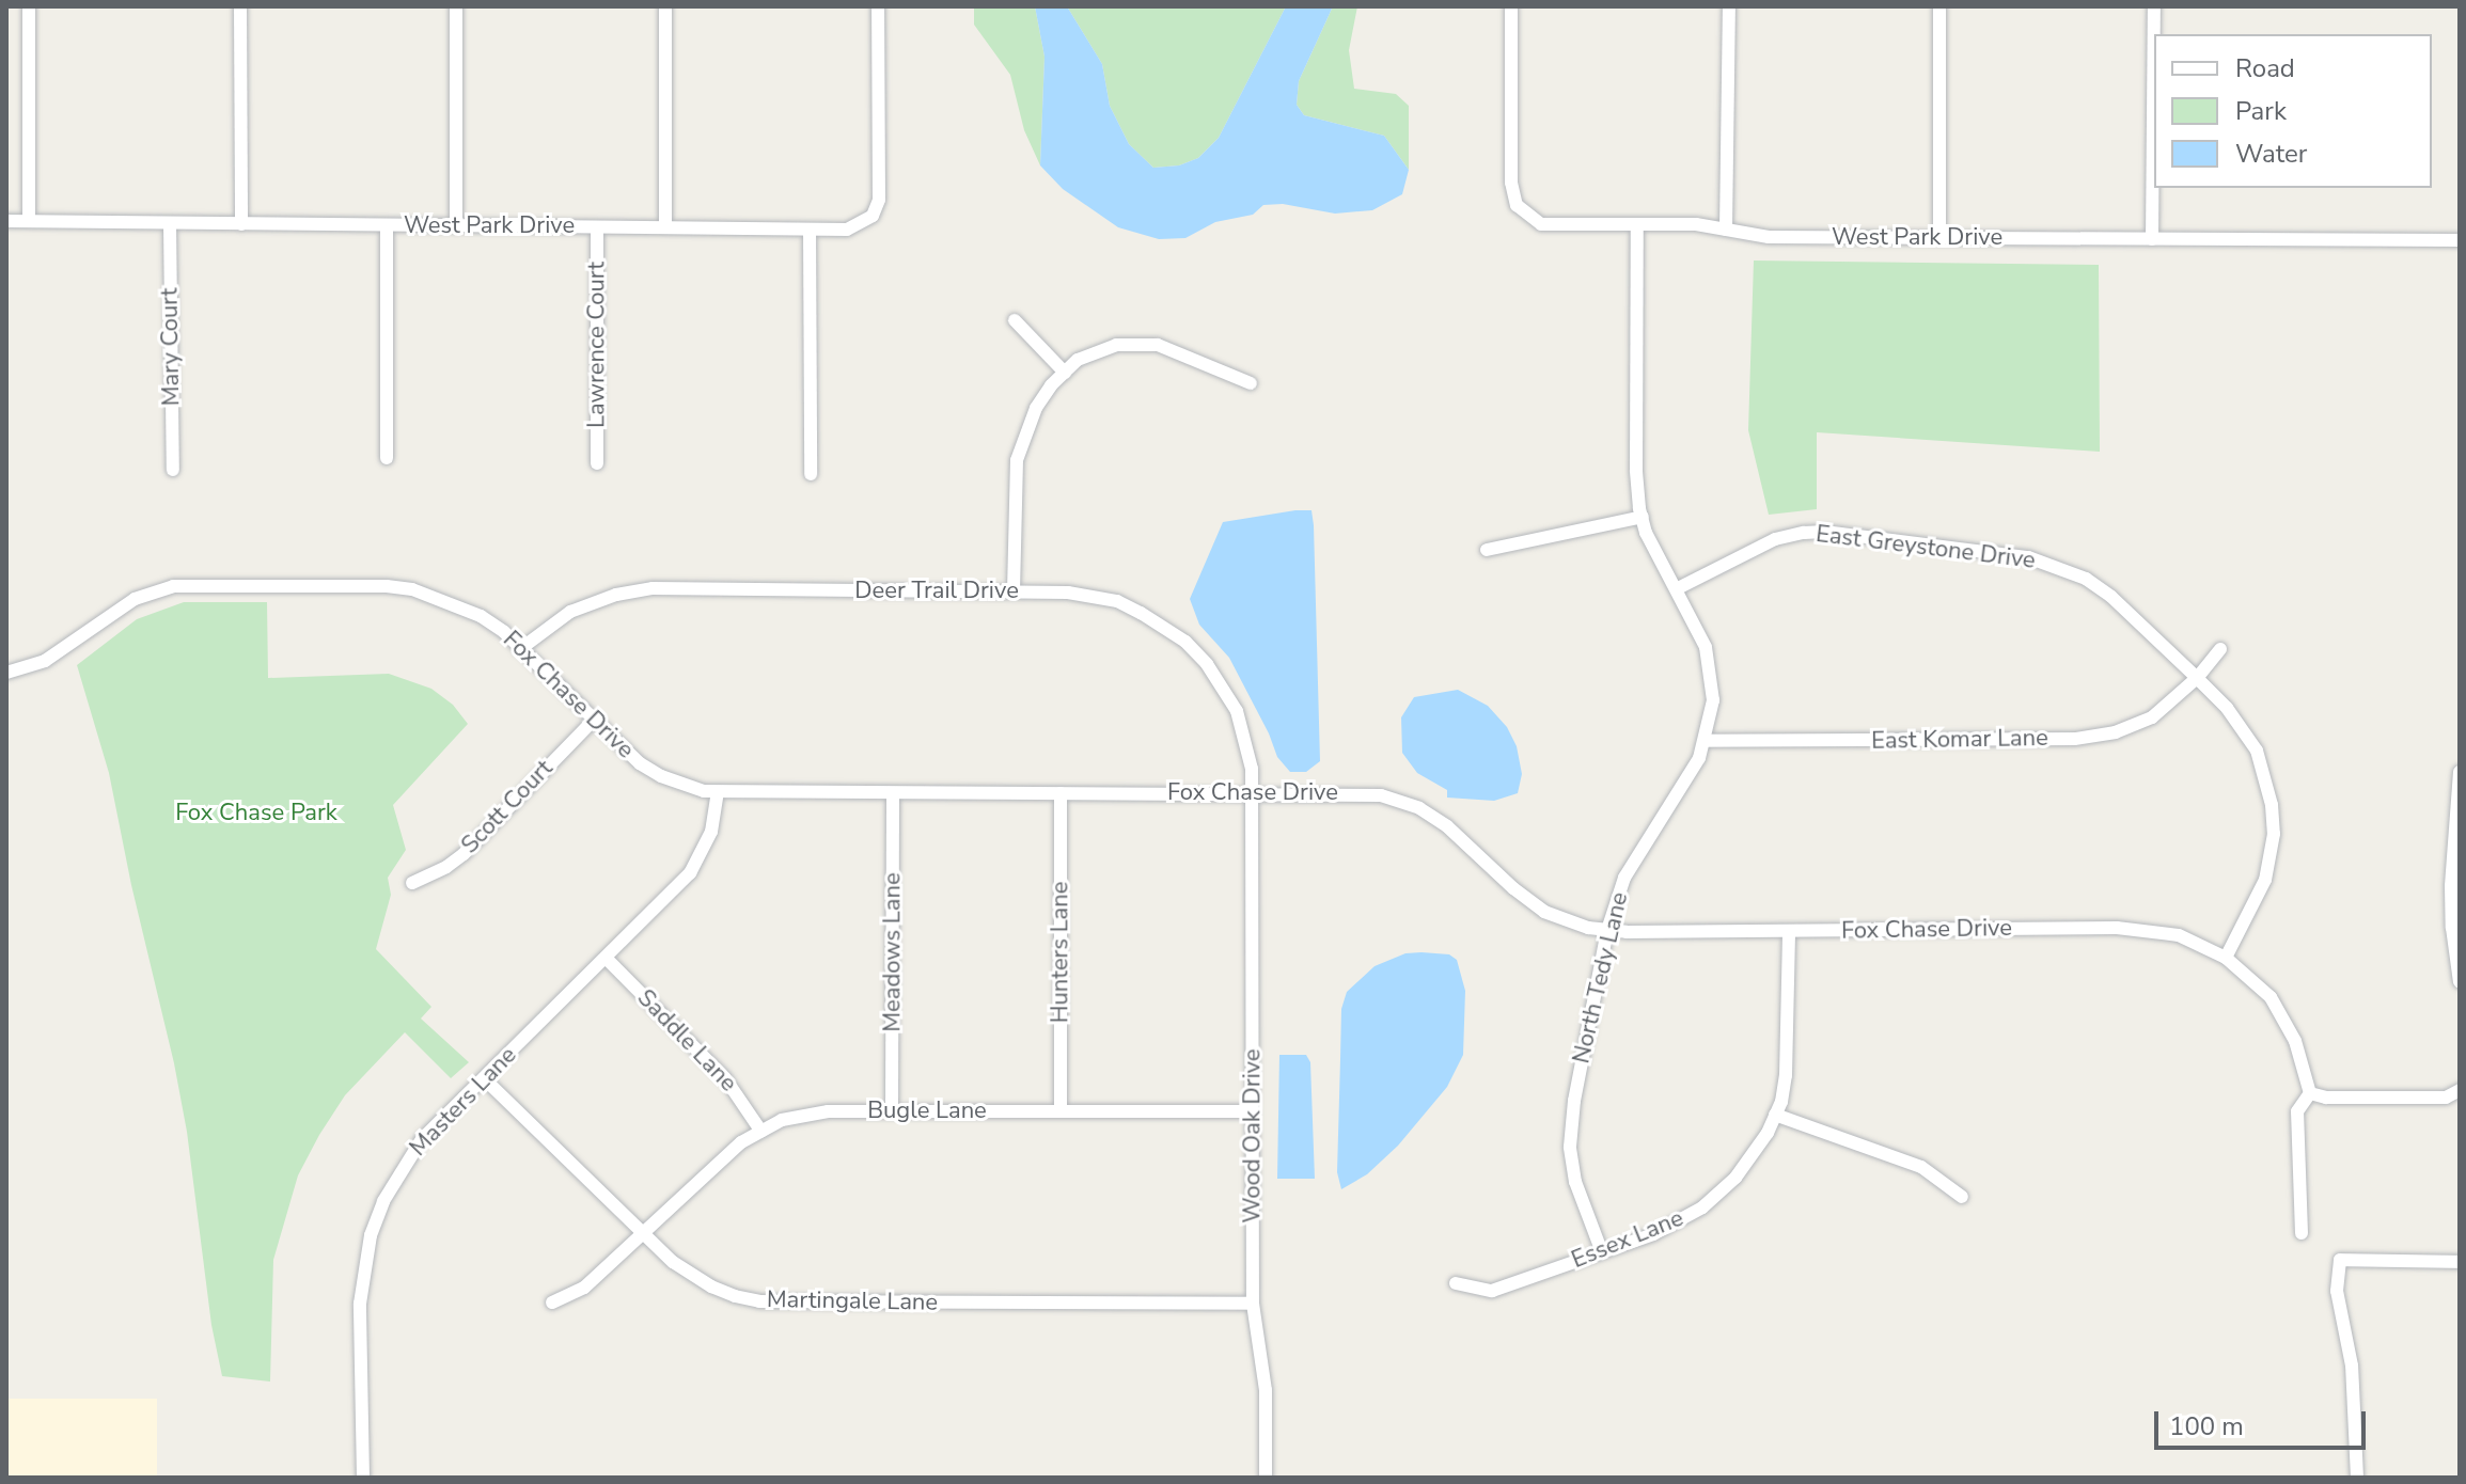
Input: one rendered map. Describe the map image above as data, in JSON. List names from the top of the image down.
{
  "streets": {
    "street": [
      "West Park Drive",
      "Lawrence Court",
      "Mary Court",
      "East Greystone Drive",
      "Deer Trail Drive",
      "Fox Chase Drive",
      "East Komar Lane",
      "Scott Court",
      "Meadows Lane",
      "Hunters Lane",
      "North Tedy Lane",
      "Saddle Lane",
      "Masters Lane",
      "Bugle Lane",
      "Wood Oak Drive",
      "Essex Lane",
      "Martingale Lane"
    ]
  },
  "crossings": [
    ["West Park Drive", "Lawrence Court"],
    ["West Park Drive", "Mary Court"],
    ["West Park Drive", "North Tedy Lane"],
    ["East Greystone Drive", "Fox Chase Drive"],
    ["East Greystone Drive", "East Komar Lane"],
    ["East Greystone Drive", "North Tedy Lane"],
    ["Deer Trail Drive", "Fox Chase Drive"],
    ["Deer Trail Drive", "Wood Oak Drive"],
    ["Fox Chase Drive", "Scott Court"],
    ["Fox Chase Drive", "Meadows Lane"],
    ["Fox Chase Drive", "Hunters Lane"],
    ["Fox Chase Drive", "North Tedy Lane"],
    ["Fox Chase Drive", "Masters Lane"],
    ["Fox Chase Drive", "Wood Oak Drive"],
    ["Fox Chase Drive", "Essex Lane"],
    ["East Komar Lane", "North Tedy Lane"],
    ["Meadows Lane", "Bugle Lane"],
    ["Hunters Lane", "Bugle Lane"],
    ["North Tedy Lane", "Essex Lane"],
    ["Saddle Lane", "Masters Lane"],
    ["Saddle Lane", "Bugle Lane"],
    ["Masters Lane", "Martingale Lane"],
    ["Bugle Lane", "Wood Oak Drive"],
    ["Bugle Lane", "Martingale Lane"],
    ["Wood Oak Drive", "Martingale Lane"]
  ],
  "parks": ["Fox Chase Park"],
  "legend": ["Road", "Park", "Water"],
  "scale_bar": "100 m"
}
